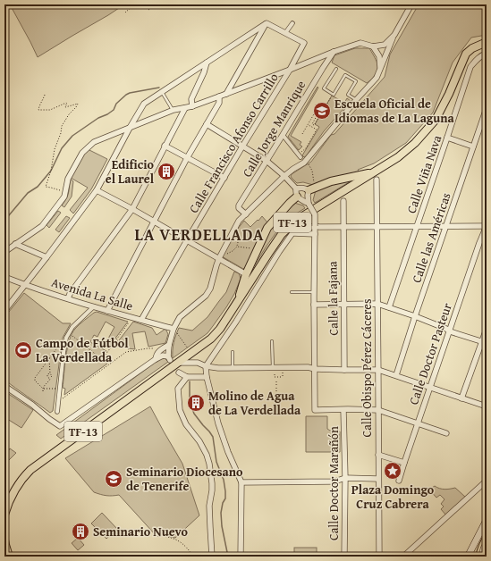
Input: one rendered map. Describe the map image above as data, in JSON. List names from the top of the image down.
{
  "streets": {
    "main road": ["TF-13"],
    "street": [
      "Calle Jorge Manrique",
      "Calle Francisco Afonso Carrillo",
      "Calle Viña Nava",
      "Calle las Américas",
      "Avenida La Salle",
      "Calle la Fajana",
      "Calle Doctor Pasteur",
      "Calle Obispo Pérez Cáceres",
      "Calle Doctor Marañón"
    ]
  },
  "crossings": [
    ["Calle Francisco Afonso Carrillo", "Avenida La Salle"]
  ],
  "districts": ["LA VERDELLADA"],
  "places": {
    "school or university": ["Escuela Oficial de Idiomas de La Laguna", "Seminario Diocesano de Tenerife"],
    "building": ["Edificio el Laurel", "Molino de Agua de La Verdellada", "Seminario Nuevo"],
    "sports": ["Campo de Fútbol La Verdellada"],
    "place": ["Plaza Domingo Cruz Cabrera"]
  }
}
